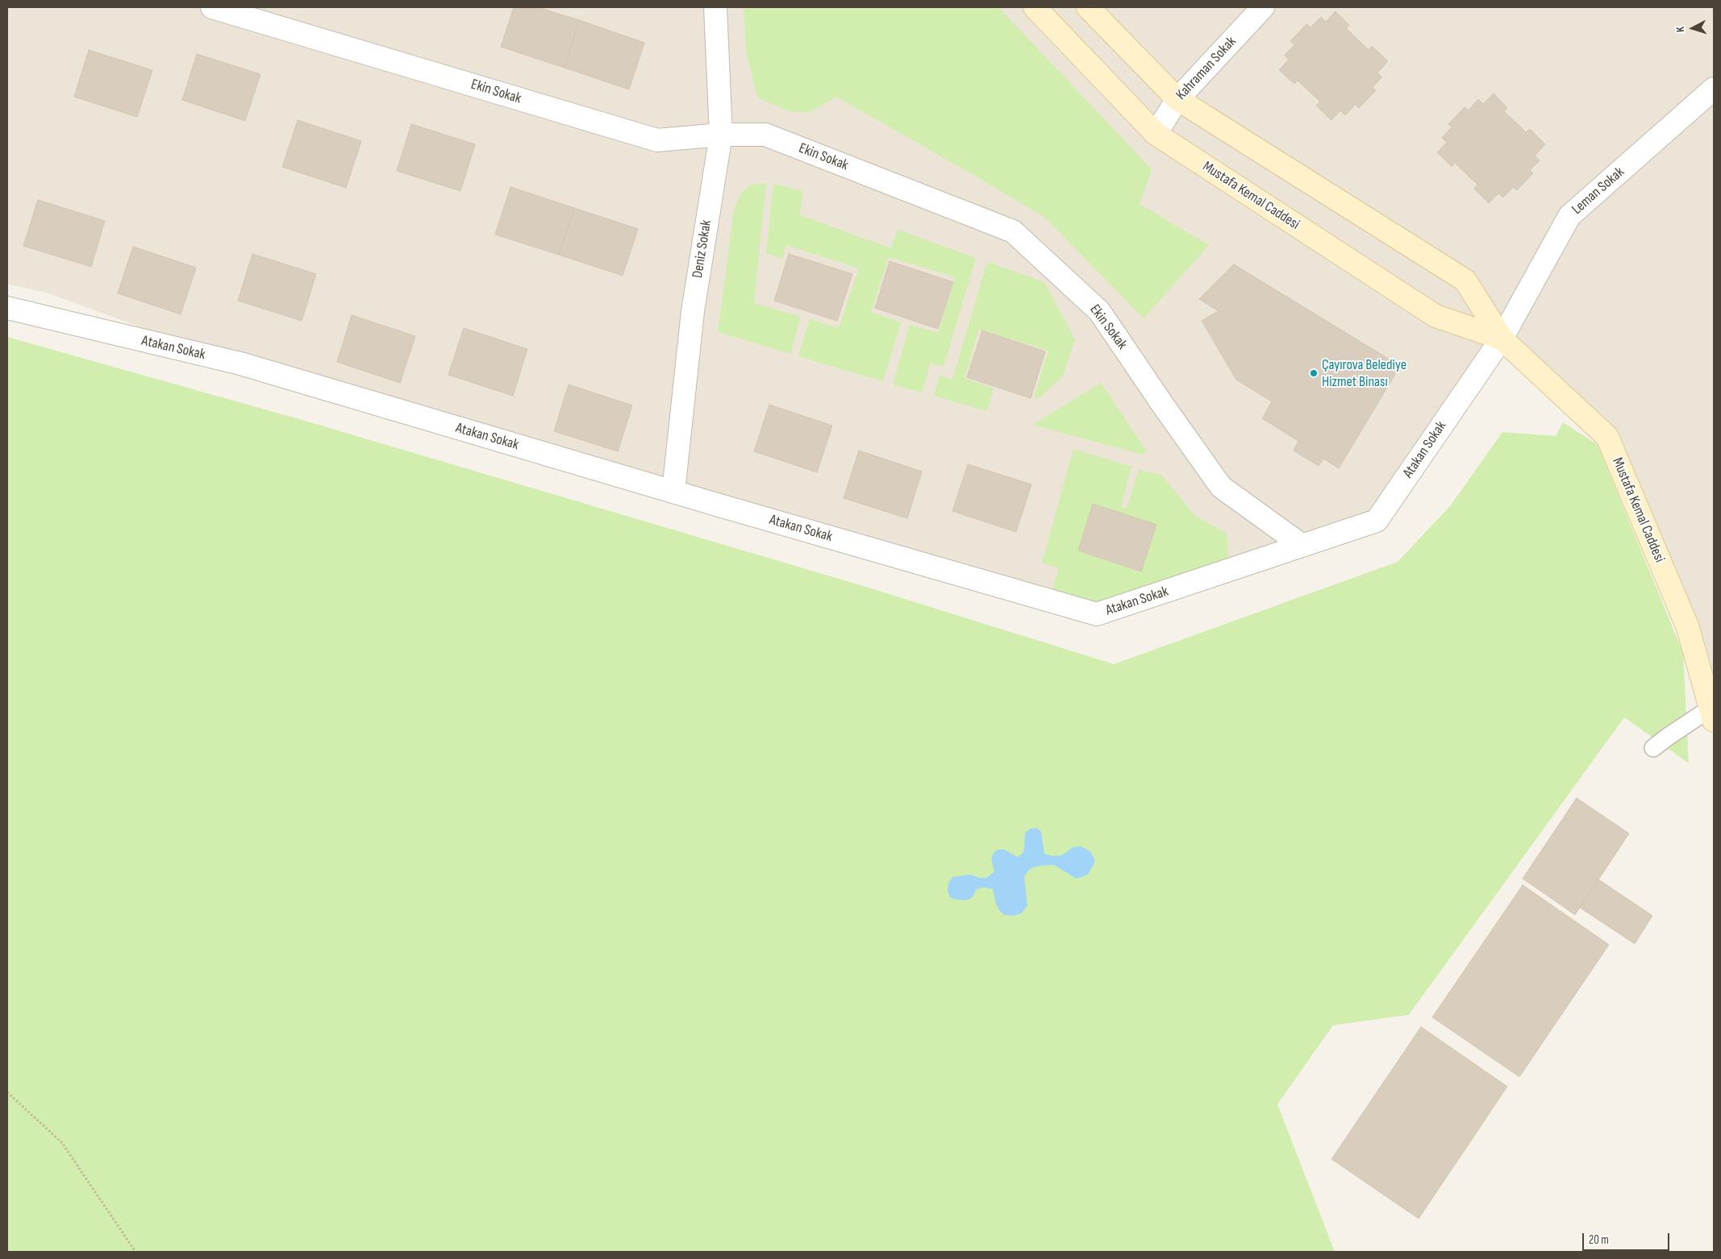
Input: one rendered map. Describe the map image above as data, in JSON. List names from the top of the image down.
{
  "streets": {
    "street": [
      "Kahraman Sokak",
      "Ekin Sokak",
      "Leman Sokak",
      "Mustafa Kemal Caddesi",
      "Deniz Sokak",
      "Atakan Sokak"
    ]
  },
  "crossings": [
    ["Kahraman Sokak", "Mustafa Kemal Caddesi"],
    ["Ekin Sokak", "Deniz Sokak"],
    ["Ekin Sokak", "Atakan Sokak"],
    ["Leman Sokak", "Mustafa Kemal Caddesi"],
    ["Leman Sokak", "Atakan Sokak"],
    ["Mustafa Kemal Caddesi", "Atakan Sokak"],
    ["Deniz Sokak", "Atakan Sokak"]
  ],
  "places": ["Çayırova Belediye Hizmet Binası"],
  "scale_bar": "20 m",
  "north": "left"
}
